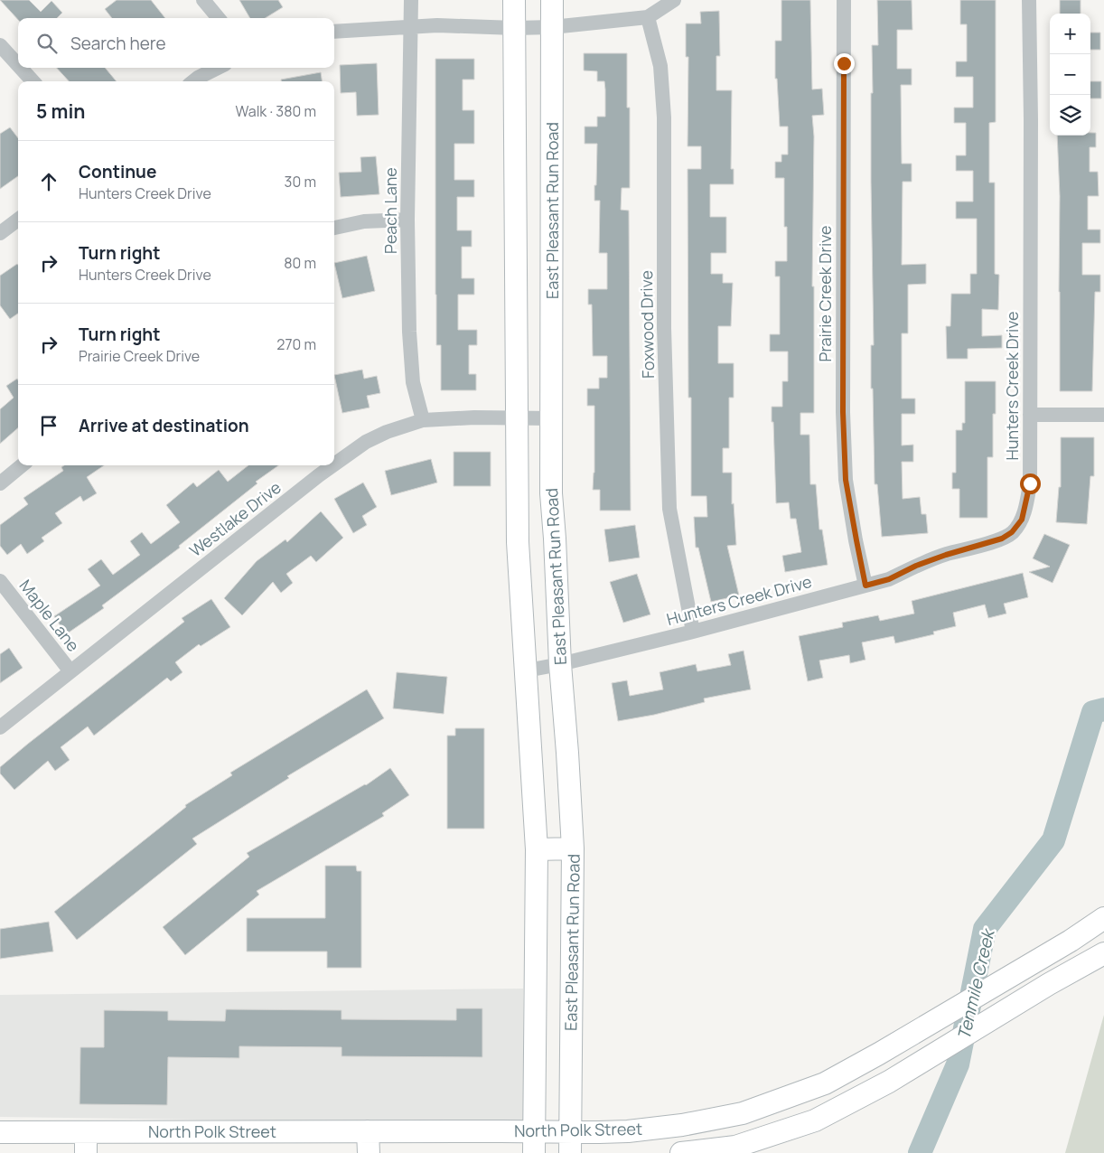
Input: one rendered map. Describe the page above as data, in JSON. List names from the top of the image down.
{
  "streets": {
    "main road": ["East Pleasant Run Road", "North Polk Street"],
    "street": [
      "Peach Lane",
      "Prairie Creek Drive",
      "Foxwood Drive",
      "Hunters Creek Drive",
      "Westlake Drive",
      "Maple Lane"
    ]
  },
  "crossings": [
    ["Peach Lane", "Westlake Drive"],
    ["East Pleasant Run Road", "Hunters Creek Drive"],
    ["East Pleasant Run Road", "Westlake Drive"],
    ["East Pleasant Run Road", "North Polk Street"],
    ["Prairie Creek Drive", "Hunters Creek Drive"],
    ["Foxwood Drive", "Hunters Creek Drive"],
    ["Westlake Drive", "Maple Lane"]
  ],
  "water": ["Tenmile Creek"],
  "page": {
    "map_buttons": ["+", "−"],
    "search": "Search here",
    "heading": ["5 min", "Walk · 380 m"],
    "list": [
      ["Continue", "Hunters Creek Drive", "30 m"],
      ["Turn right", "Hunters Creek Drive", "80 m"],
      ["Turn right", "Prairie Creek Drive", "270 m"],
      "Arrive at destination"
    ]
  }
}
